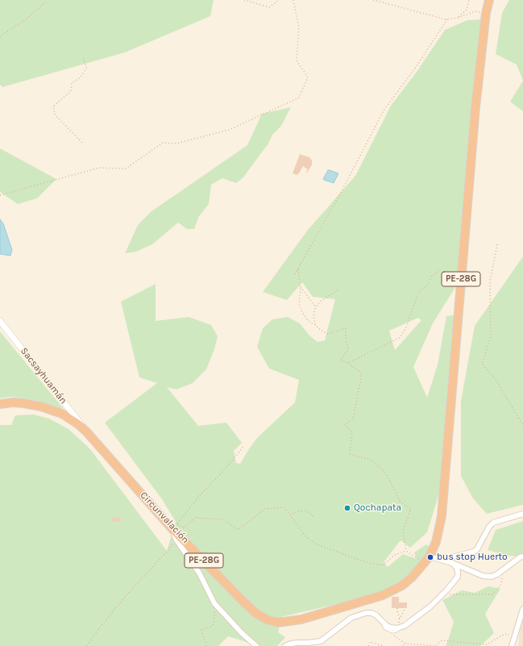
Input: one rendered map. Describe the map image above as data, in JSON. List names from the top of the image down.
{
  "streets": {
    "highway": ["PE-28G", "Circunvalación"],
    "street": ["Sacsayhuamán"]
  },
  "crossings": [
    ["PE-28G", "Circunvalación"],
    ["Sacsayhuamán", "Circunvalación"]
  ],
  "places": ["Qochapata", "bus stop Huerto"]
}
